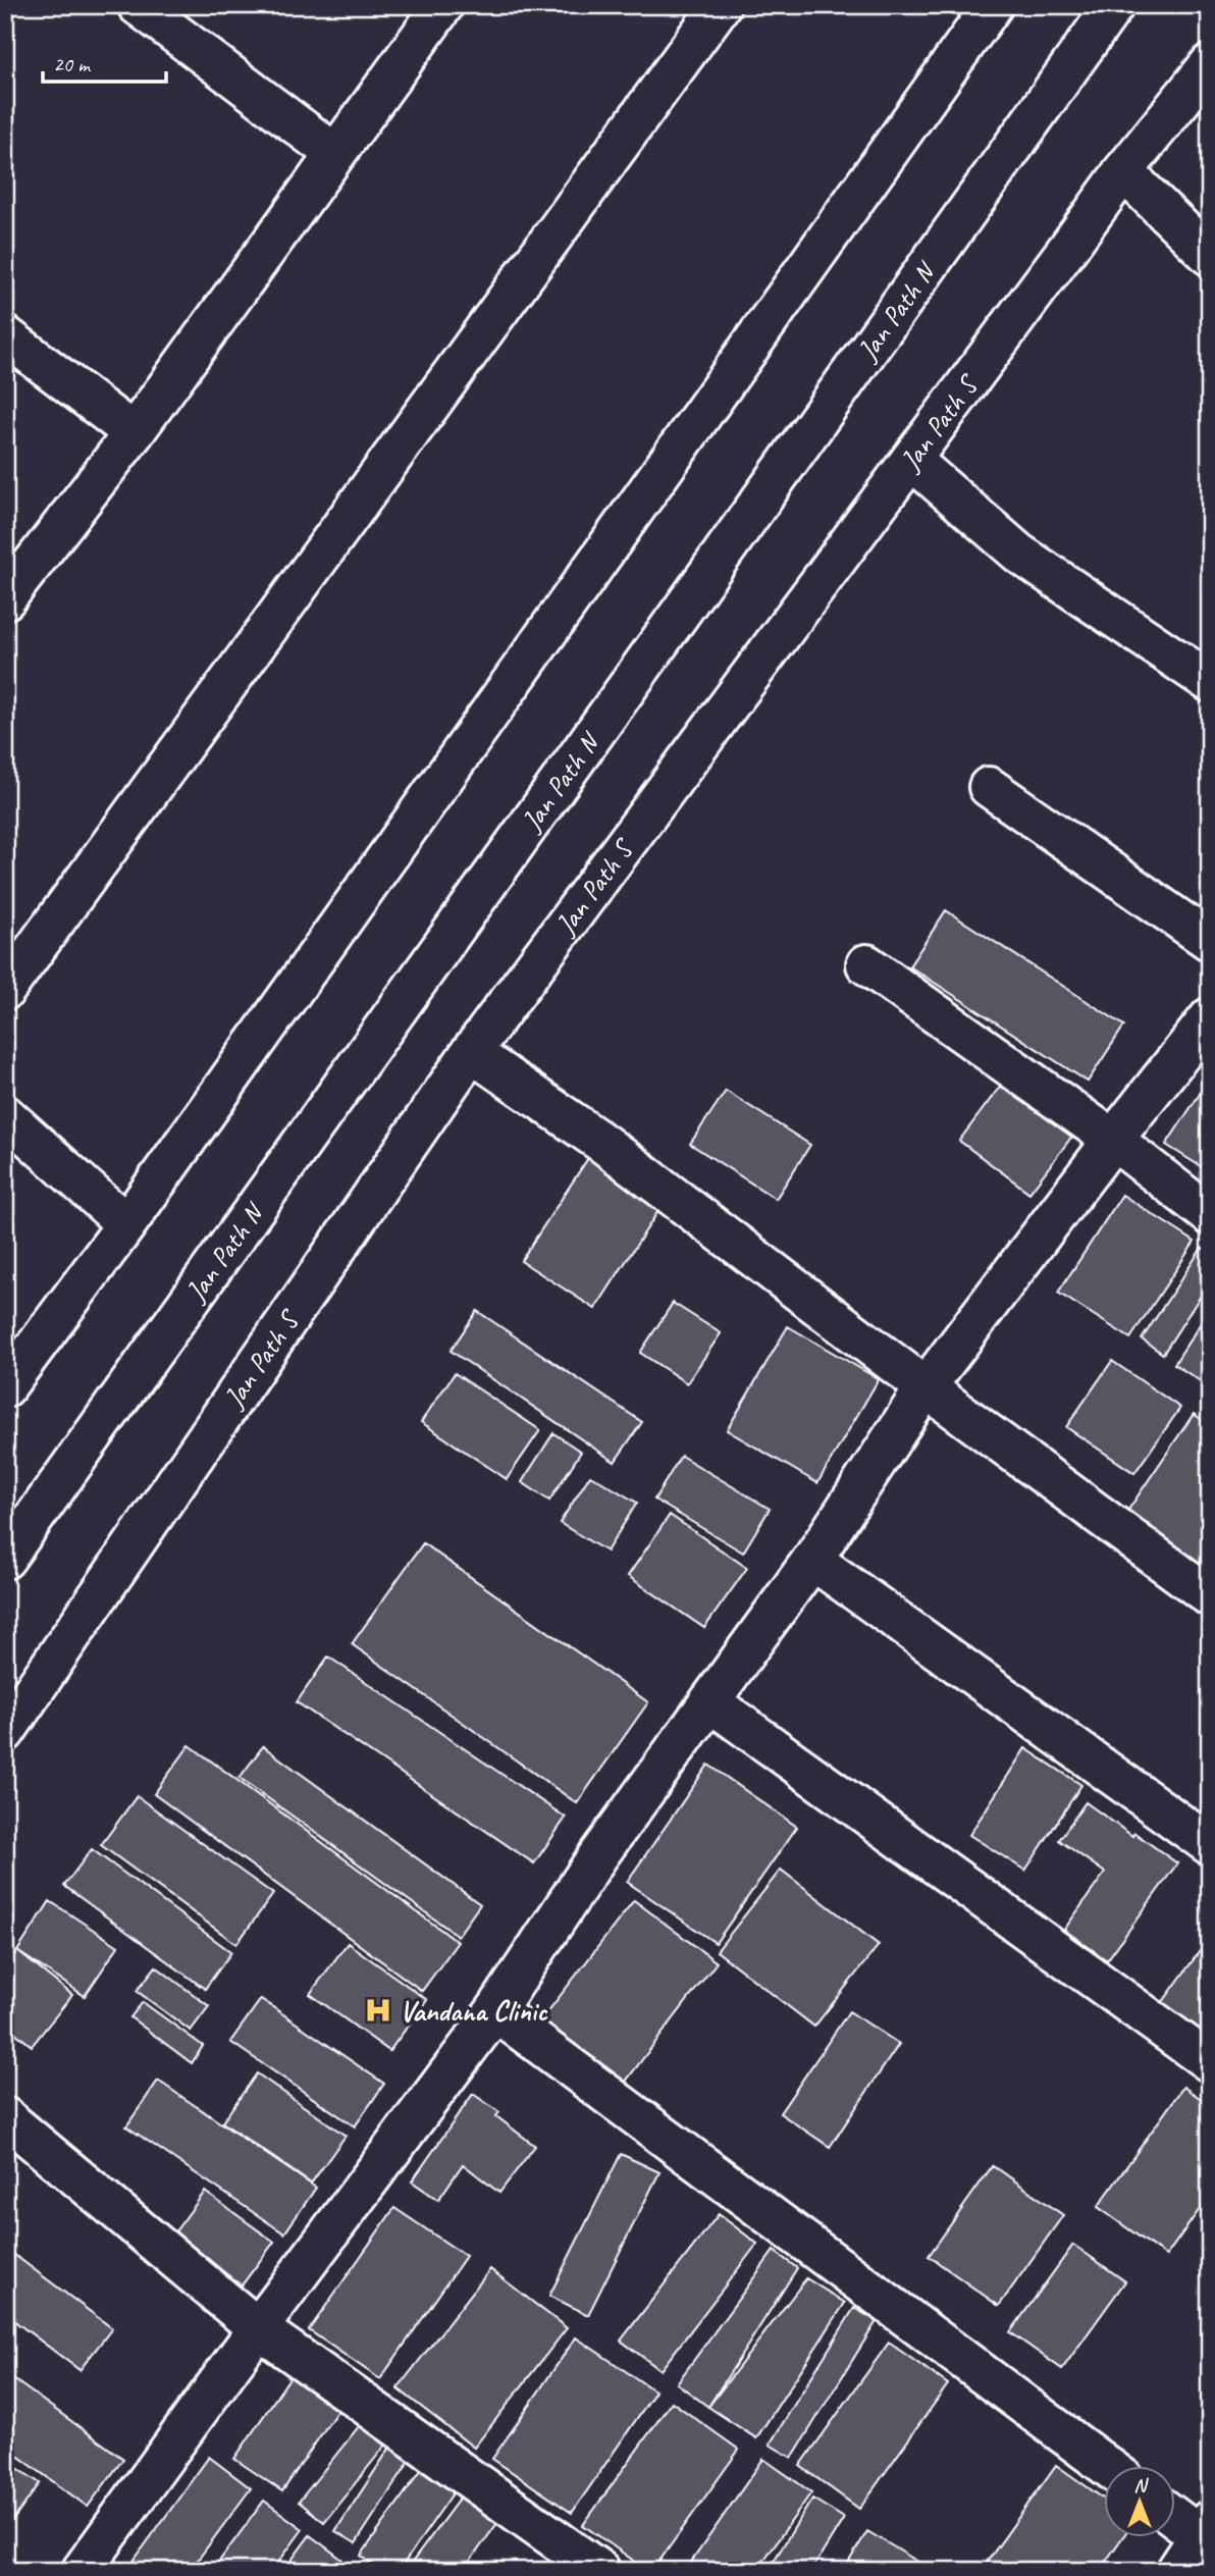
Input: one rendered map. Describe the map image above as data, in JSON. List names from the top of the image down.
{
  "streets": {
    "street": ["Jan Path N", "Jan Path S"]
  },
  "places": {
    "hospital": ["Vandana Clinic"]
  },
  "scale_bar": "20 m",
  "north": "top"
}
